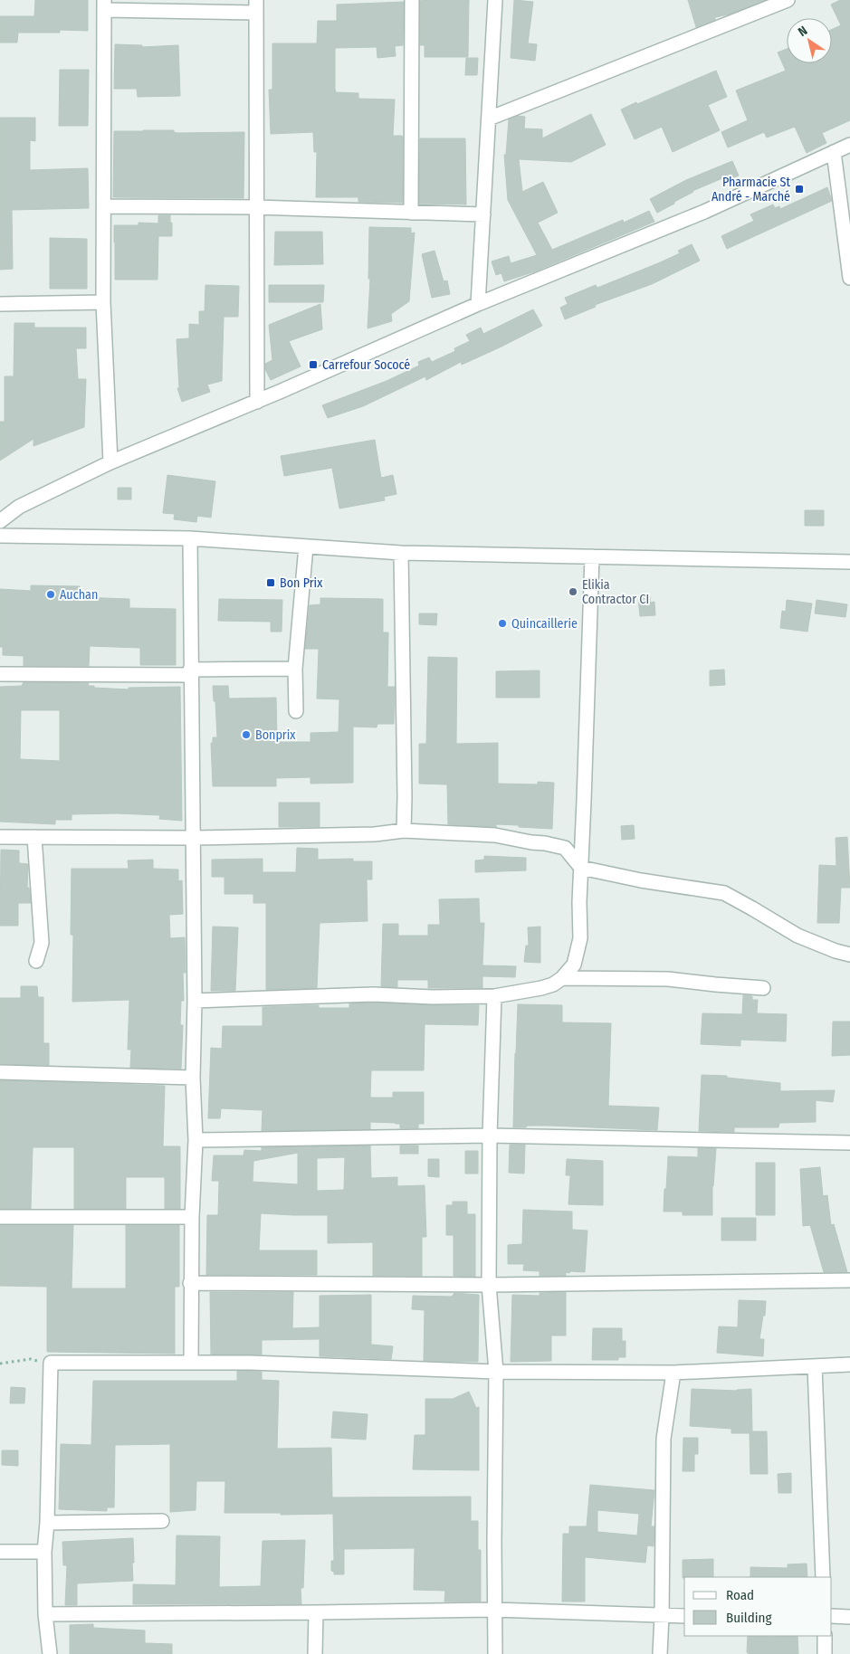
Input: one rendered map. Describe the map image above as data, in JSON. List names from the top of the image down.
{
  "places": {
    "transit": ["Pharmacie St André - Marché", "Carrefour Sococé", "Bon Prix"],
    "other": [
      "Elikia Contractor CI",
      "Auchan",
      "Quincaillerie",
      "Bonprix"
    ]
  },
  "legend": ["Road", "Building"],
  "north": "top left"
}
